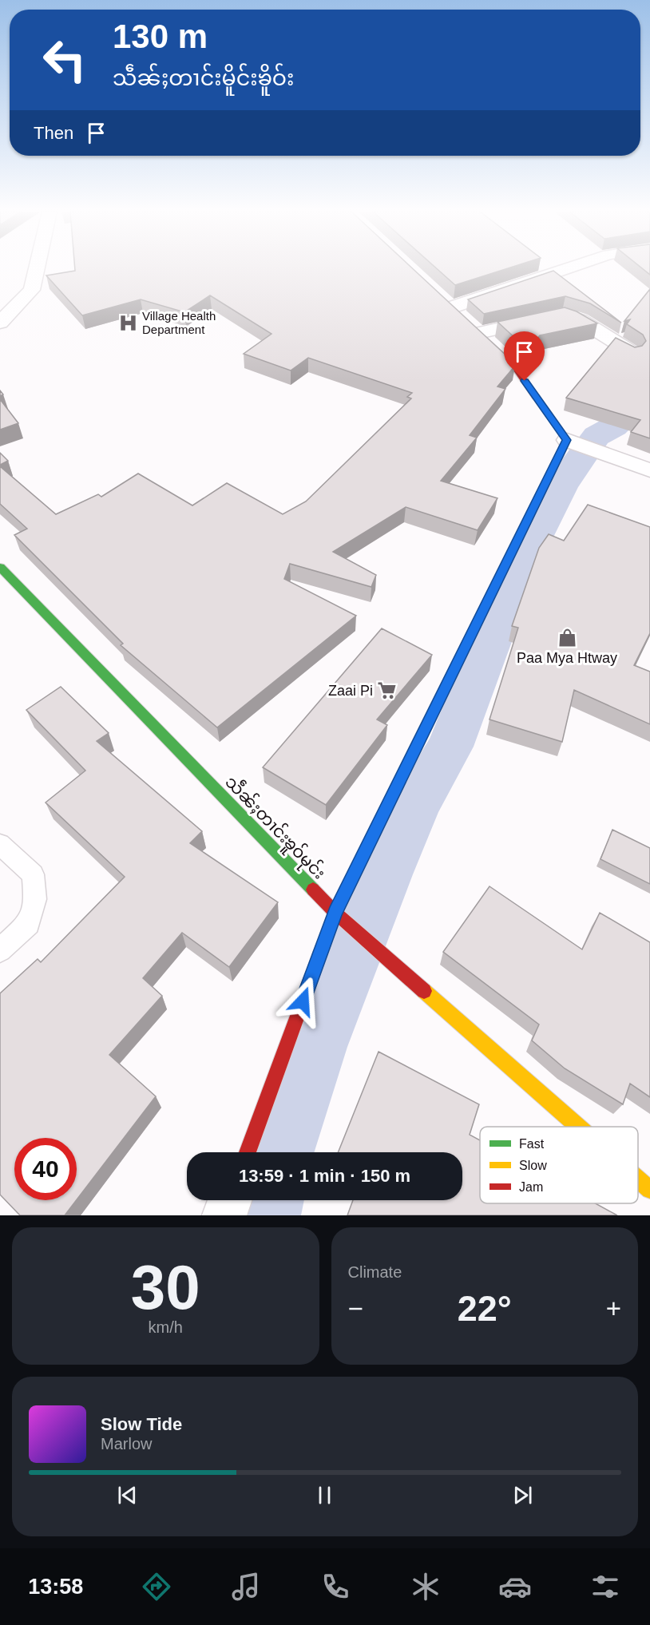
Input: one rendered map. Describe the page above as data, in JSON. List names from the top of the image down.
{
  "streets": {
    "street": ["သဵၼ်ႈတၢင်းၶူဝ်မုင်း"]
  },
  "places": {
    "hospital": ["Village Health Department"],
    "shop": ["Paa Mya Htway"],
    "supermarket": ["Zaai Pi"]
  },
  "legend": ["Fast", "Slow", "Jam"],
  "page": {
    "turn": ["130 m", "သဵၼ်ႈတၢင်းမိူင်းၶိူဝ်း"],
    "then": "Then",
    "limit": "40",
    "trip": "13:59 · 1 min · 150 m",
    "tile": [
      ["30", "km/h"],
      "Climate"
    ],
    "heat": ["−", "22°", "+"],
    "song": ["Slow Tide", "Marlow"],
    "tabs": "13:58"
  }
}
